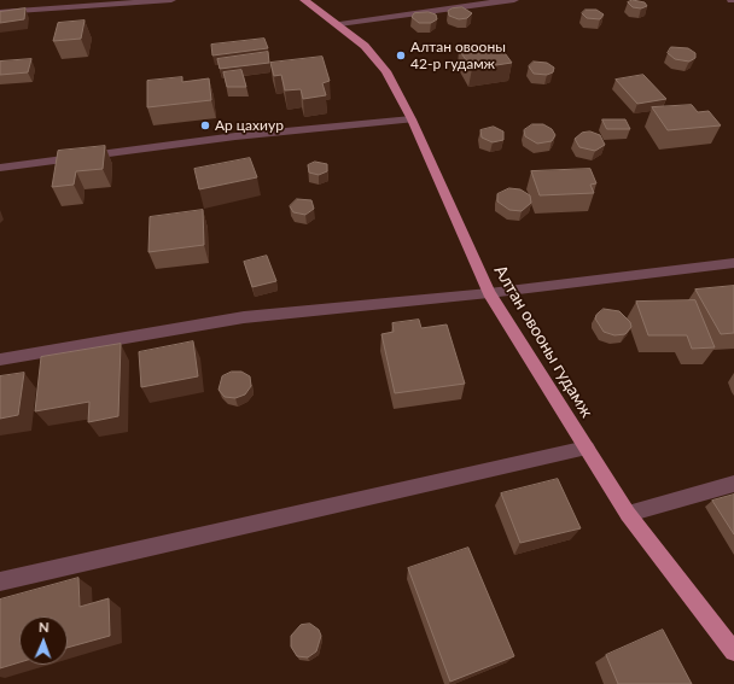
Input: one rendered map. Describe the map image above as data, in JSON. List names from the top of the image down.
{
  "streets": {
    "main road": ["Алтан овооны гудамж"]
  },
  "places": ["Алтан овооны 42-р гудамж", "Ар цахиур"],
  "north": "top"
}
